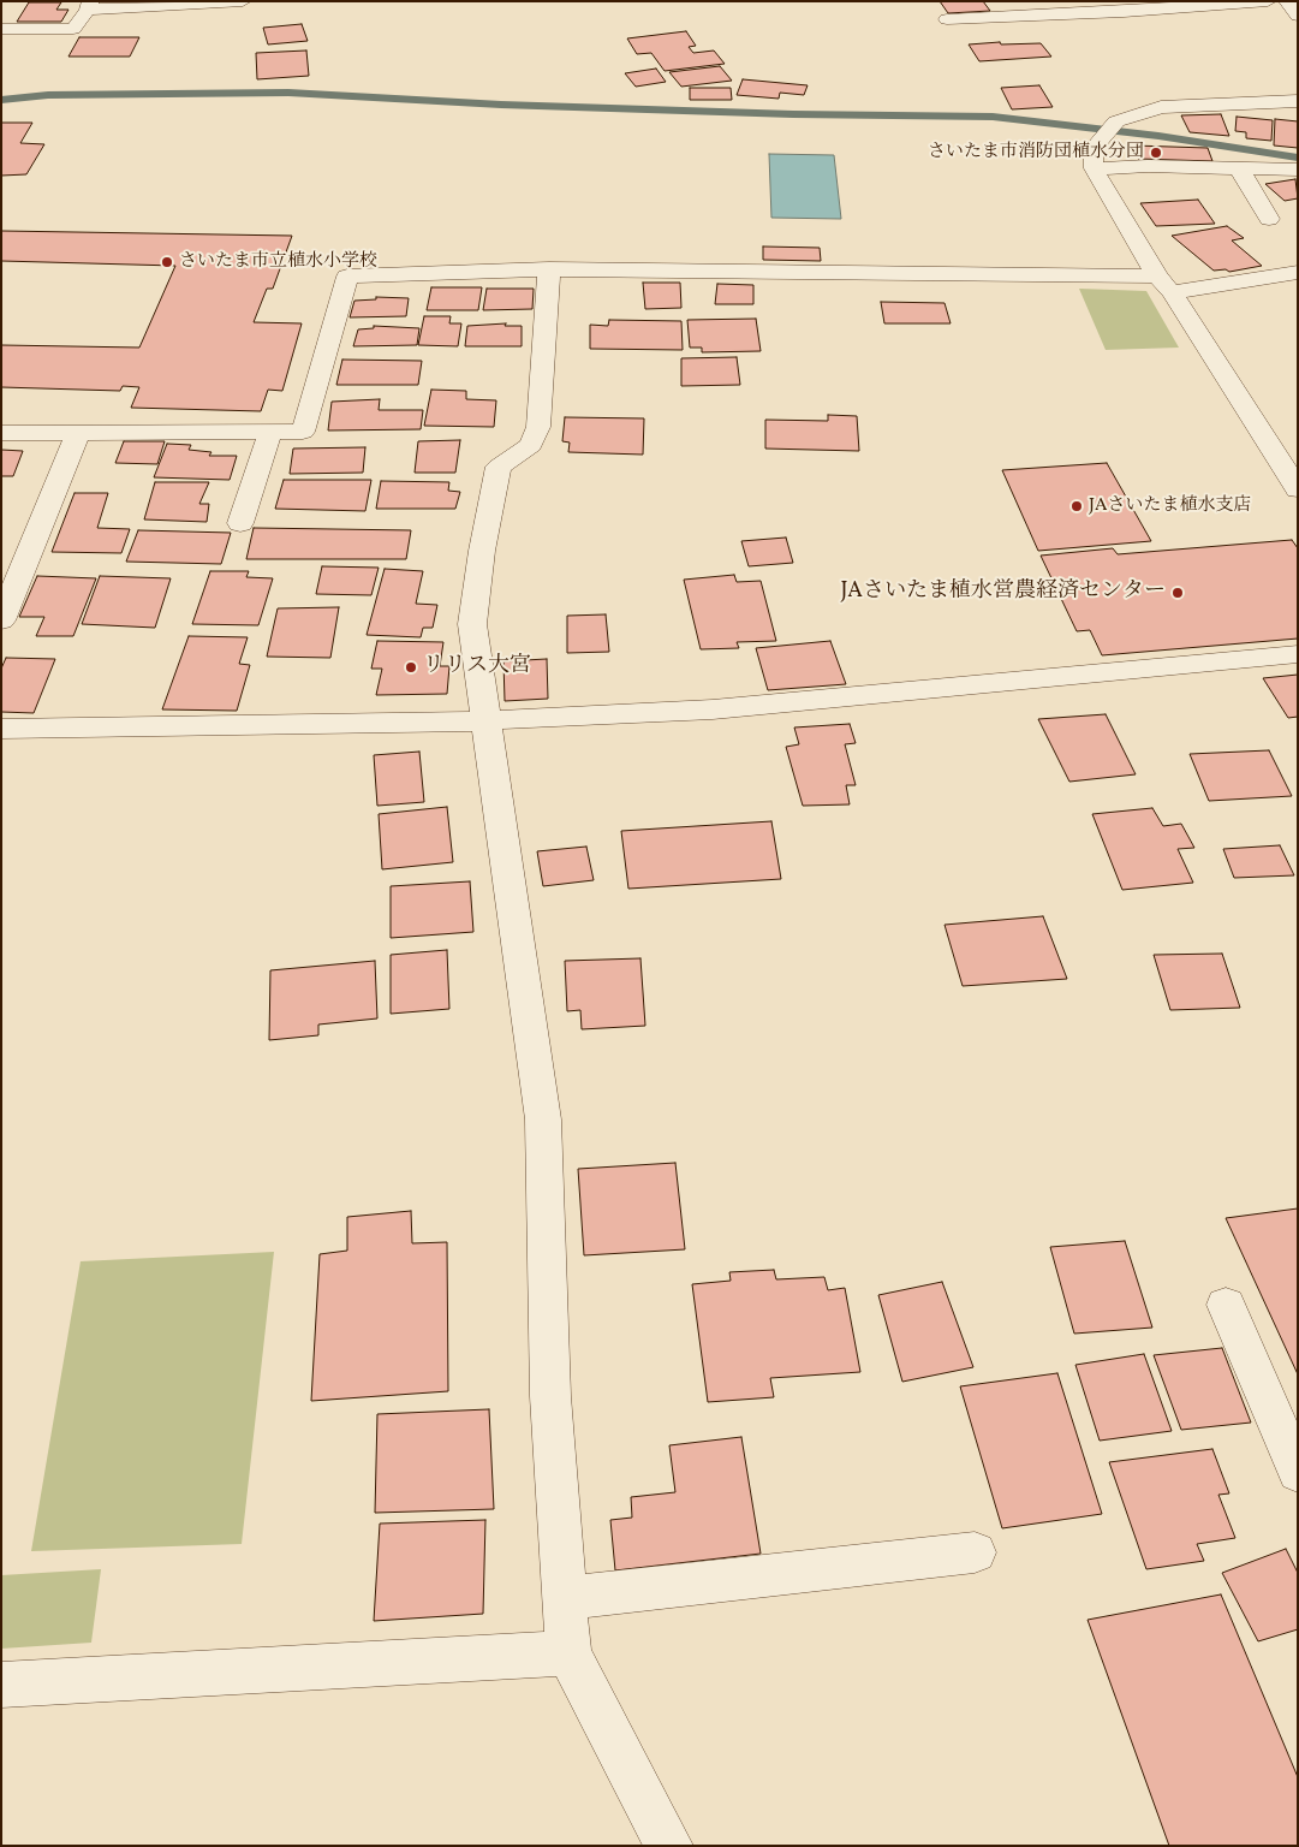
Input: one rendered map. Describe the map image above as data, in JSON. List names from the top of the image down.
{
  "places": [
    "さいたま市消防団植水分団",
    "さいたま市立植水小学校",
    "JAさいたま植水支店",
    "JAさいたま植水営農経済センター",
    "リリス大宮"
  ]
}
